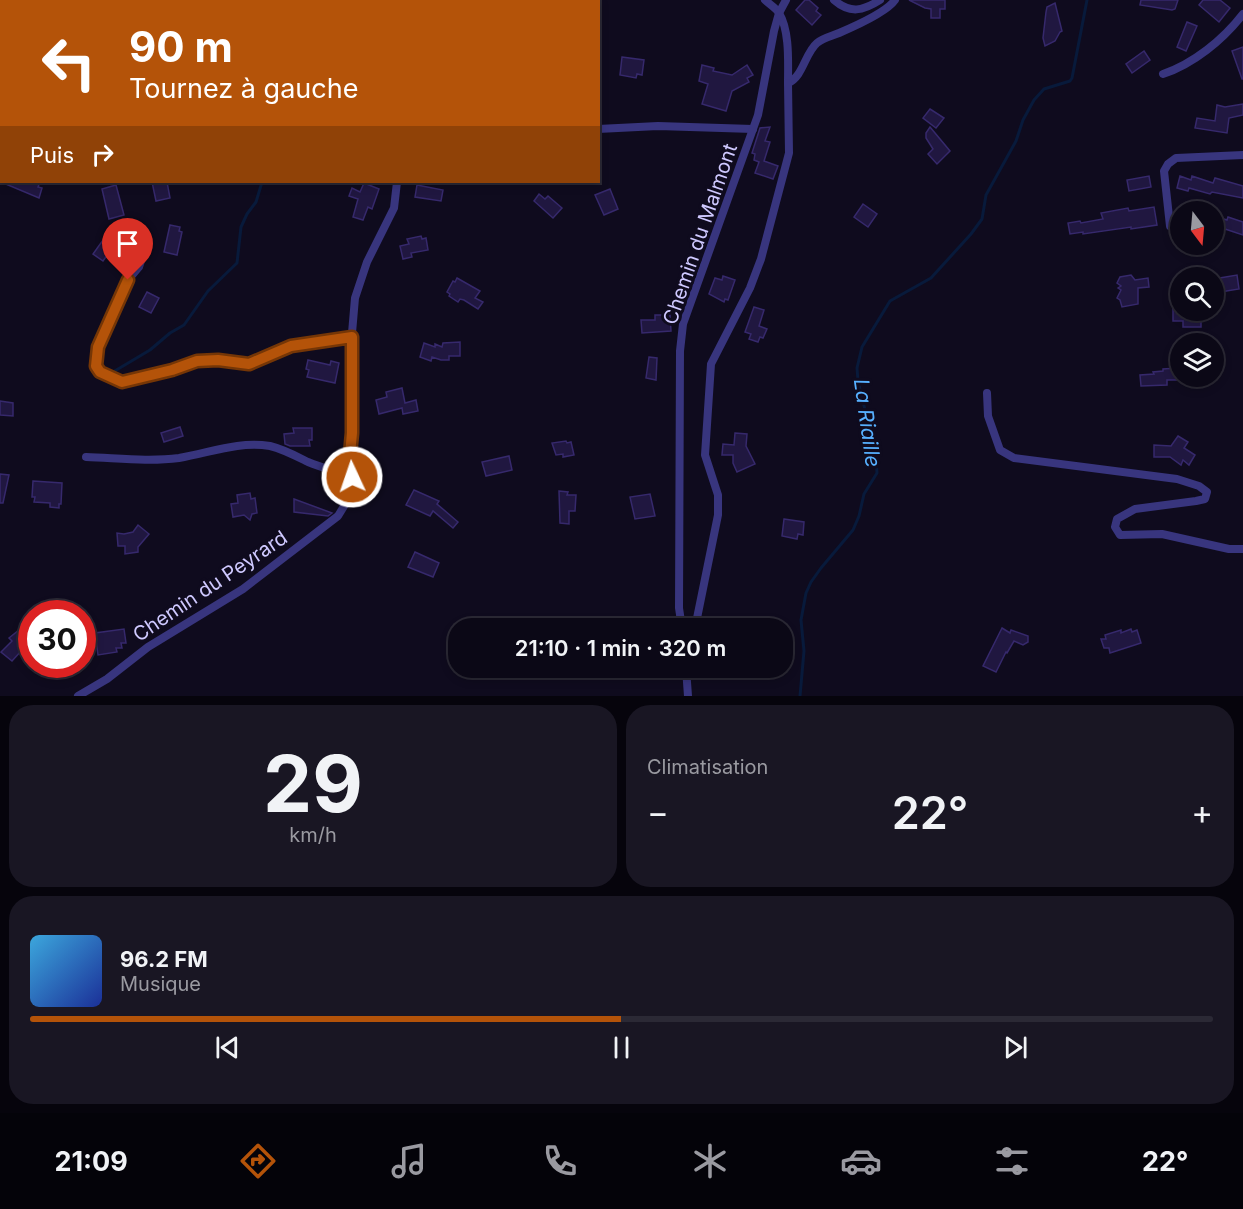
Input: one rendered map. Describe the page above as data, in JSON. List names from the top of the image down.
{
  "streets": {
    "street": ["Chemin du Malmont", "Chemin du Peyrard"]
  },
  "water": ["La Riaille"],
  "north": "bottom",
  "page": {
    "turn": ["90 m", "Tournez à gauche"],
    "then": "Puis",
    "limit": "30",
    "trip": "21:10 · 1 min · 320 m",
    "tile": [
      ["29", "km/h"],
      "Climatisation"
    ],
    "heat": ["−", "22°", "+"],
    "song": ["96.2 FM", "Musique"],
    "tabs": ["21:09", "22°"]
  }
}
